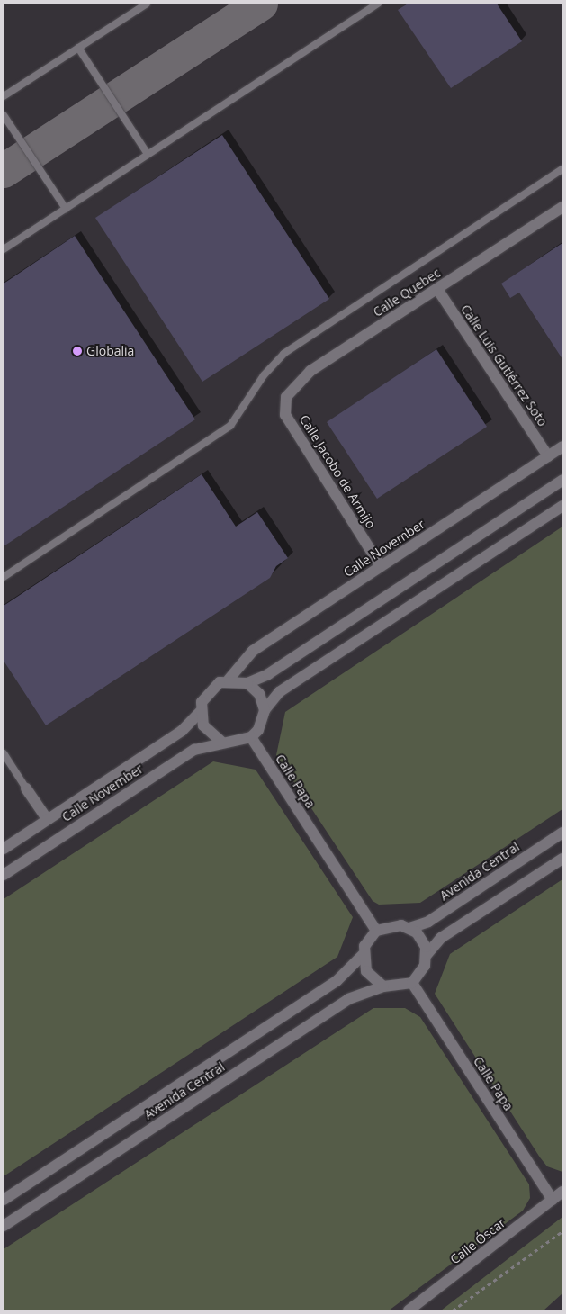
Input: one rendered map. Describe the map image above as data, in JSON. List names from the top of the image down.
{
  "streets": {
    "street": [
      "Calle Quebec",
      "Calle Luis Gutiérrez Soto",
      "Calle Jacobo de Armijo",
      "Calle November",
      "Calle Papa",
      "Avenida Central",
      "Calle Óscar"
    ]
  },
  "crossings": [
    ["Calle Quebec", "Calle Luis Gutiérrez Soto"],
    ["Calle Quebec", "Calle Jacobo de Armijo"],
    ["Calle Luis Gutiérrez Soto", "Calle November"],
    ["Calle Jacobo de Armijo", "Calle November"],
    ["Calle November", "Calle Papa"],
    ["Calle Papa", "Avenida Central"],
    ["Calle Papa", "Calle Óscar"]
  ],
  "places": ["Globalia"]
}
